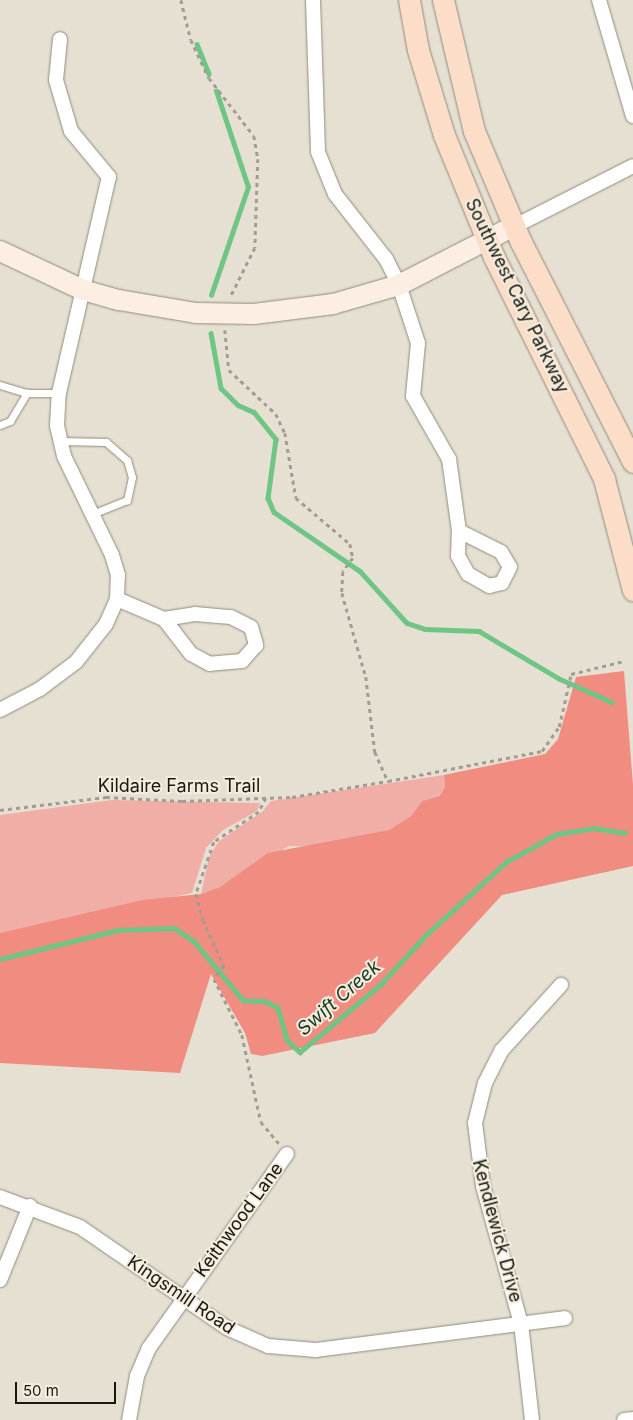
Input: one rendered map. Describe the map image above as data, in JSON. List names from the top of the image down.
{
  "streets": {
    "main road": ["Southwest Cary Parkway"],
    "street": ["Keithwood Lane", "Kendlewick Drive", "Kingsmill Road"],
    "path": ["Kildaire Farms Trail"]
  },
  "crossings": [
    ["Keithwood Lane", "Kingsmill Road"],
    ["Kendlewick Drive", "Kingsmill Road"]
  ],
  "water": ["Swift Creek"],
  "scale_bar": "50 m"
}
